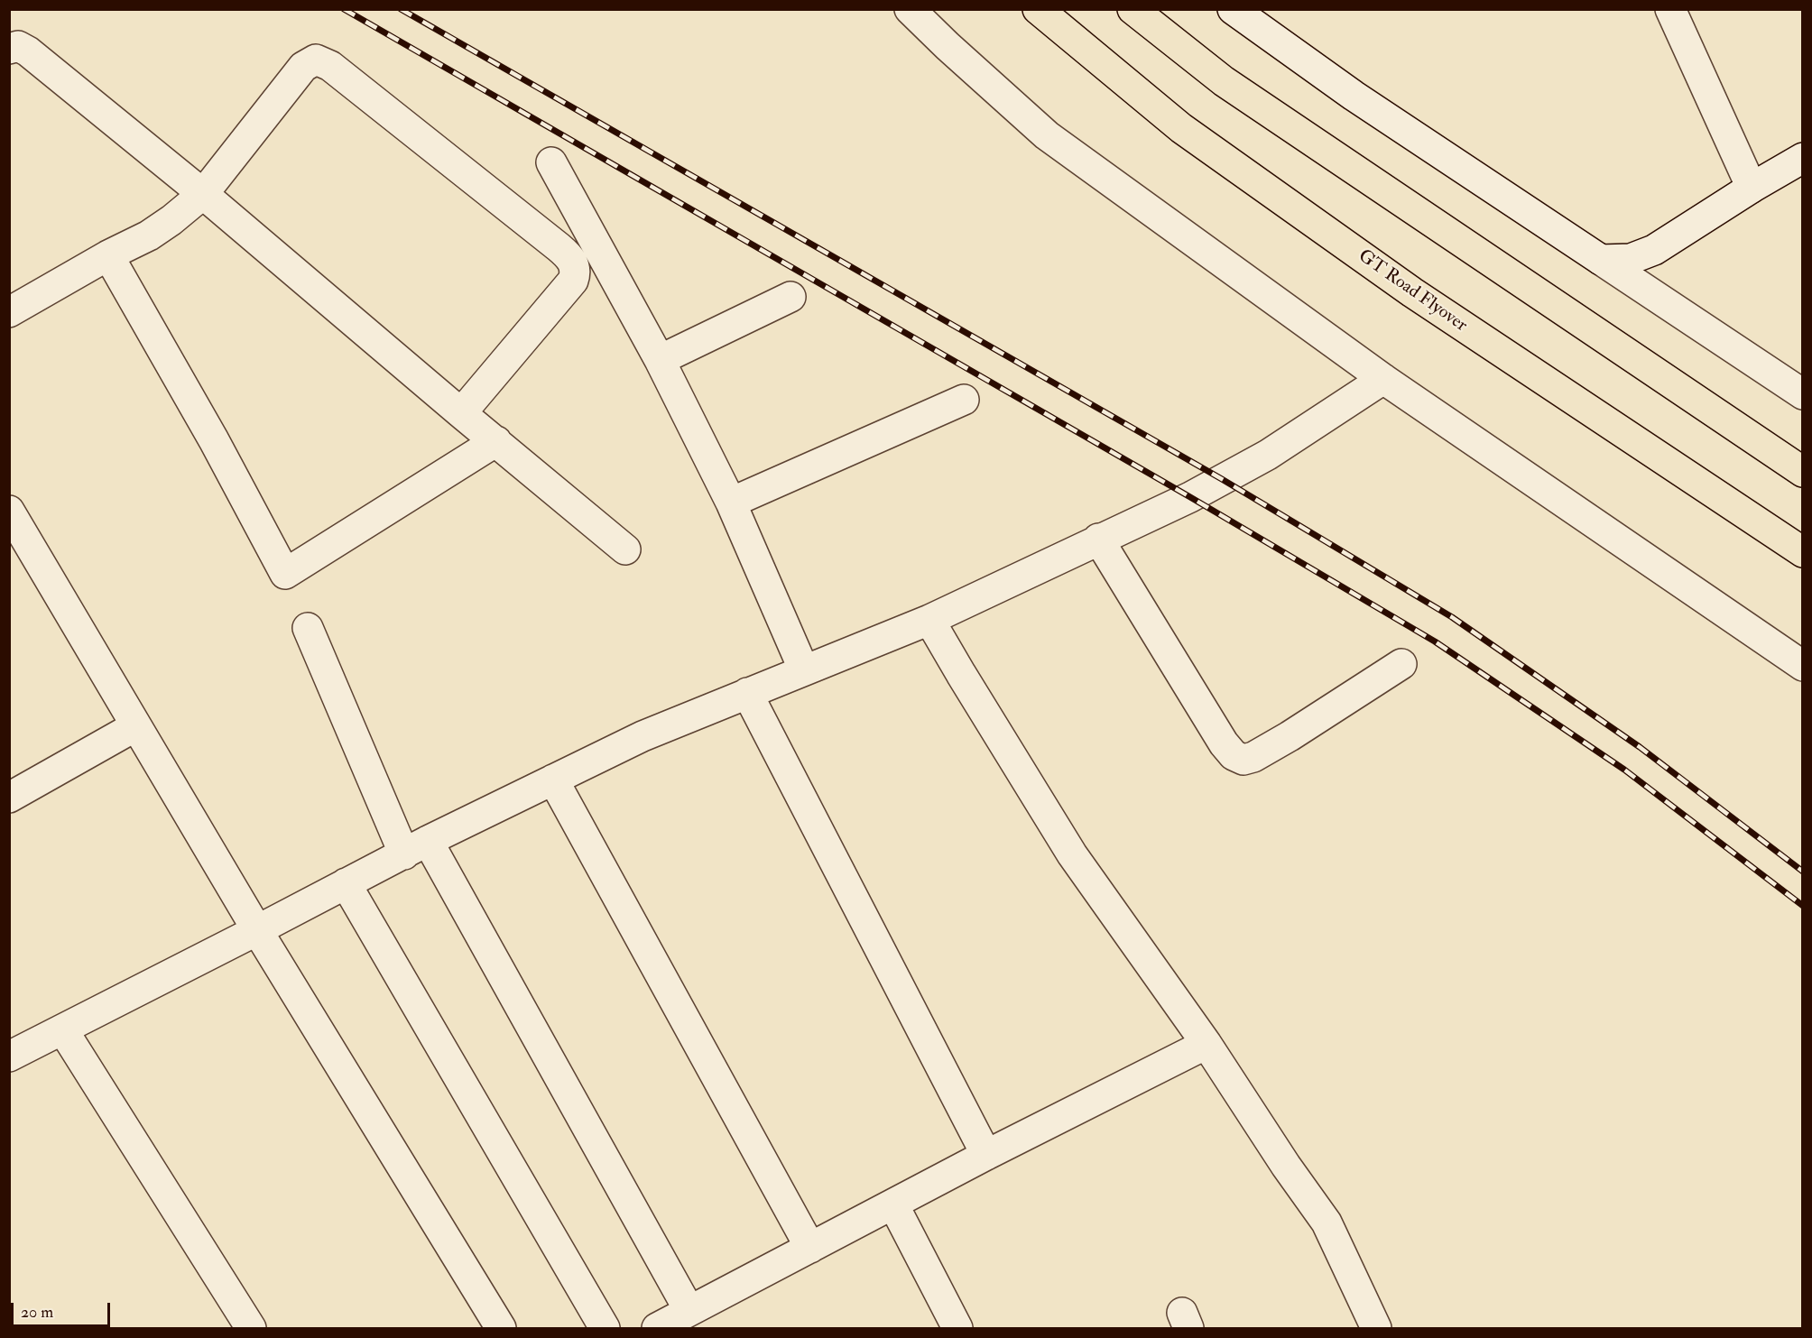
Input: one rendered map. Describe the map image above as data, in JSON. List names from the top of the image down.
{
  "streets": {
    "highway": ["GT Road Flyover"]
  },
  "scale_bar": "20 m"
}
